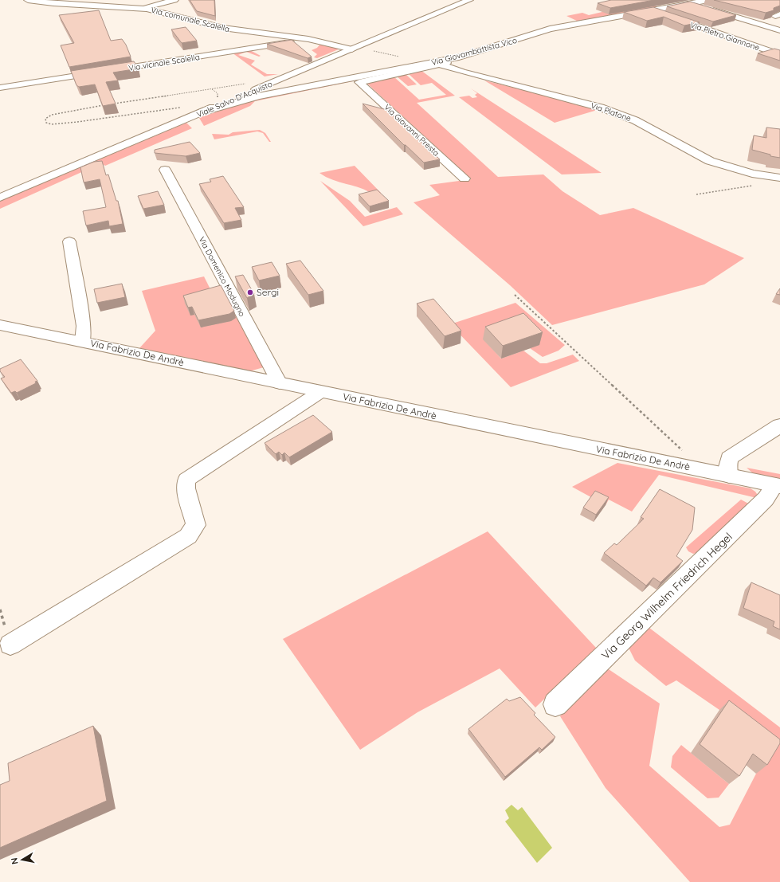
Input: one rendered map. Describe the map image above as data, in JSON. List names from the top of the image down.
{
  "streets": {
    "street": [
      "Via comunale Scalella",
      "Via Pietro Giannone",
      "Via Giovambattista Vico",
      "Via vicinale Scalella",
      "Viale Salvo D'Acquisto",
      "Via Platone",
      "Via Giovanni Presta",
      "Via Domenico Modugno",
      "Via Fabrizio De Andrè",
      "Via Georg Wilhelm Friedrich Hegel"
    ]
  },
  "crossings": [
    ["Via comunale Scalella", "Via vicinale Scalella"],
    ["Via comunale Scalella", "Viale Salvo D'Acquisto"],
    ["Via Pietro Giannone", "Via Giovambattista Vico"],
    ["Via Giovambattista Vico", "Viale Salvo D'Acquisto"],
    ["Via Giovambattista Vico", "Via Platone"],
    ["Via Giovambattista Vico", "Via Giovanni Presta"],
    ["Via Platone", "Via Giovanni Presta"],
    ["Via Domenico Modugno", "Via Fabrizio De Andrè"],
    ["Via Fabrizio De Andrè", "Via Georg Wilhelm Friedrich Hegel"]
  ],
  "places": ["Sergi"],
  "north": "left"
}
